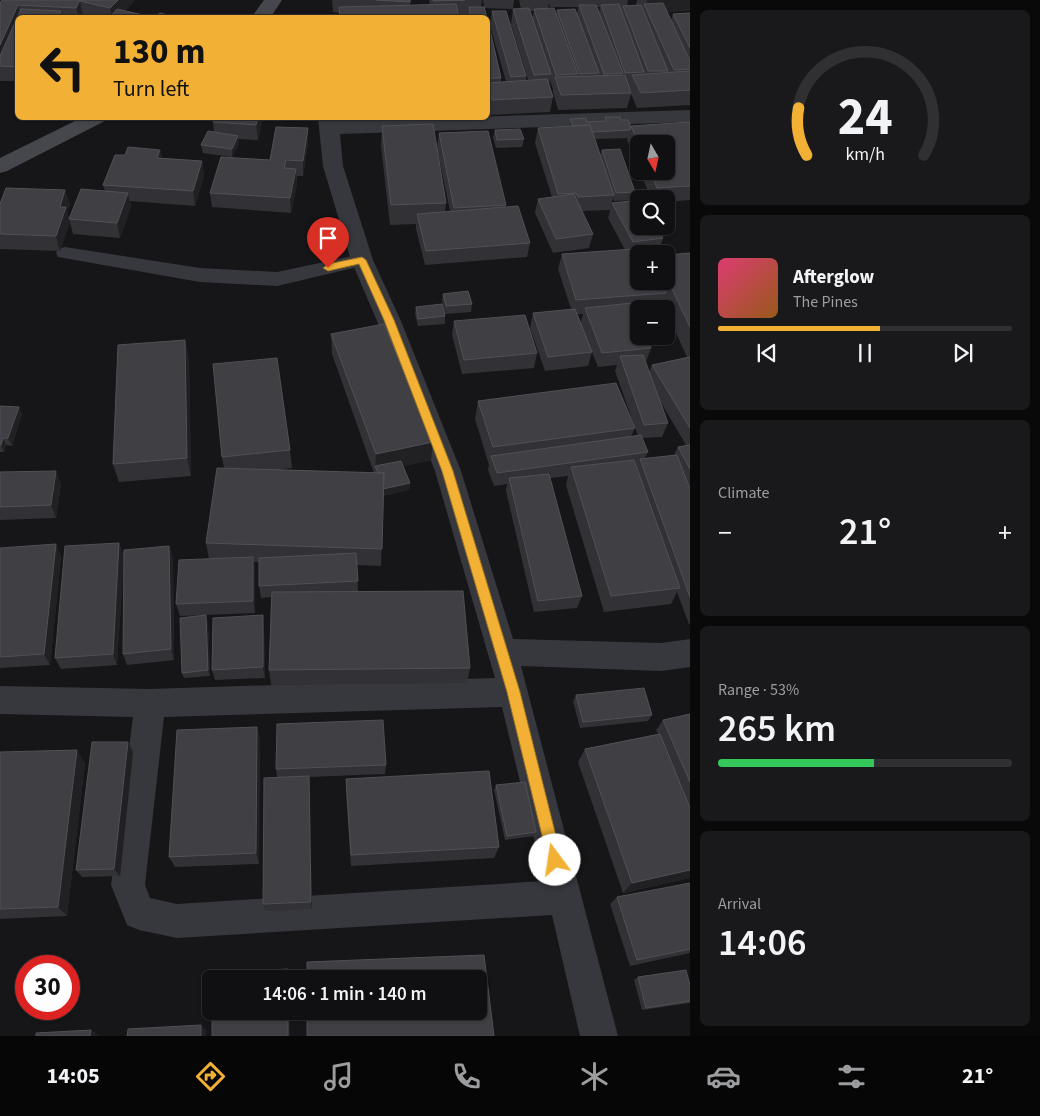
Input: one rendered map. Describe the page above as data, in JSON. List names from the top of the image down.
{
  "north": "bottom",
  "page": {
    "turn": ["130 m", "Turn left"],
    "map_buttons": ["+", "−"],
    "song": ["Afterglow", "The Pines"],
    "tile": [
      "Climate",
      ["Range · 53%", "265 km"],
      ["Arrival", "14:06"]
    ],
    "heat": ["−", "21°", "+"],
    "limit": "30",
    "trip": "14:06 · 1 min · 140 m",
    "tabs": ["14:05", "21°"],
    "gauge": ["24", "km/h"]
  }
}
